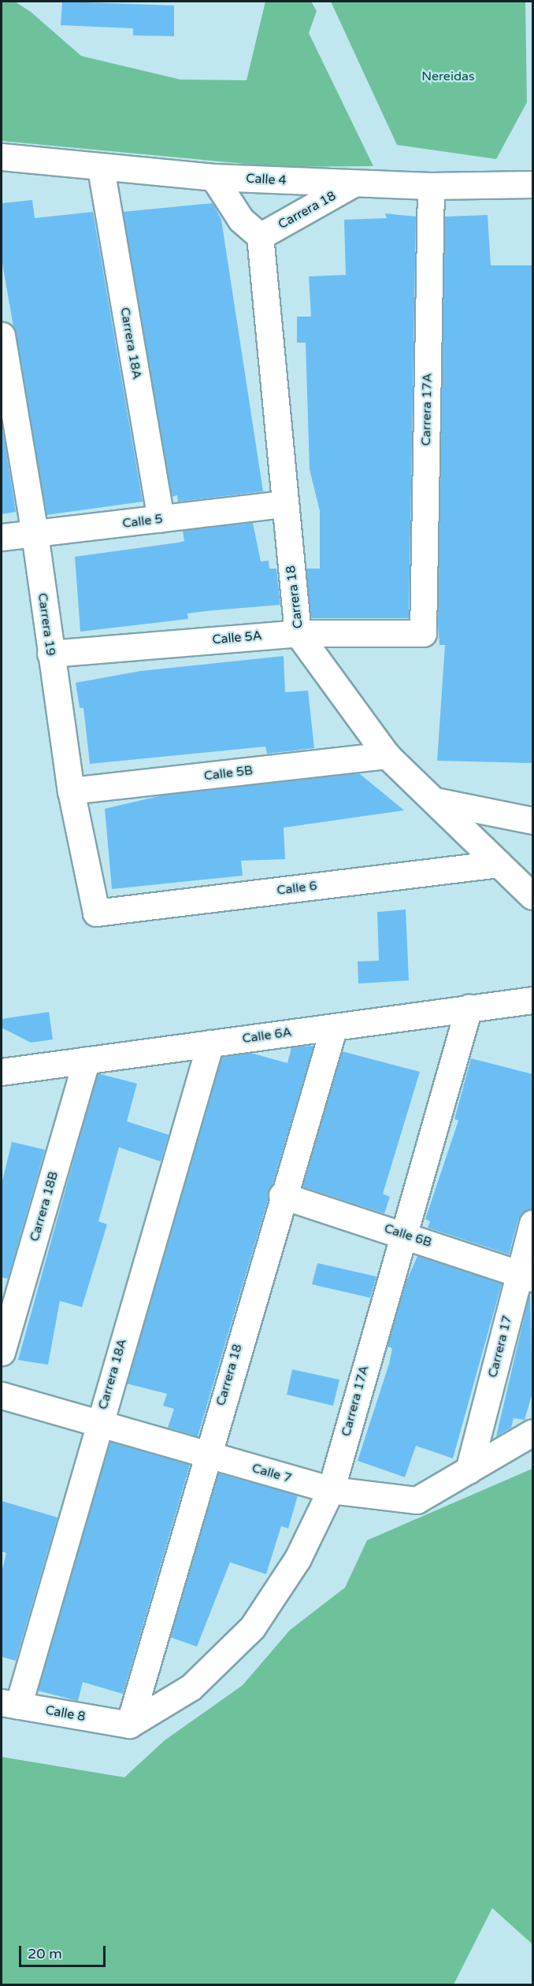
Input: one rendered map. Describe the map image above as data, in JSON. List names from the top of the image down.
{
  "streets": {
    "street": [
      "Calle 4",
      "Carrera 18",
      "Carrera 18A",
      "Carrera 17A",
      "Calle 5",
      "Carrera 19",
      "Calle 5A",
      "Calle 5B",
      "Calle 6",
      "Calle 6A",
      "Carrera 18B",
      "Calle 6B",
      "Carrera 17",
      "Calle 7",
      "Calle 8"
    ]
  },
  "crossings": [
    ["Calle 4", "Carrera 18"],
    ["Calle 4", "Carrera 18A"],
    ["Calle 4", "Carrera 17A"],
    ["Carrera 18", "Carrera 17A"],
    ["Carrera 18", "Calle 5"],
    ["Carrera 18", "Calle 5A"],
    ["Carrera 18", "Calle 5B"],
    ["Carrera 18", "Calle 6"],
    ["Carrera 18", "Calle 6A"],
    ["Carrera 18", "Calle 6B"],
    ["Carrera 18", "Calle 7"],
    ["Carrera 18", "Calle 8"],
    ["Carrera 18A", "Calle 5"],
    ["Carrera 18A", "Calle 6A"],
    ["Carrera 18A", "Calle 7"],
    ["Carrera 18A", "Calle 8"],
    ["Carrera 17A", "Calle 5A"],
    ["Carrera 17A", "Calle 6A"],
    ["Carrera 17A", "Calle 6B"],
    ["Carrera 17A", "Calle 7"],
    ["Carrera 17A", "Calle 8"],
    ["Calle 5", "Carrera 19"],
    ["Carrera 19", "Calle 5A"],
    ["Carrera 19", "Calle 5B"],
    ["Carrera 19", "Calle 6"],
    ["Calle 6A", "Carrera 18B"],
    ["Calle 6B", "Carrera 17"],
    ["Carrera 17", "Calle 7"]
  ],
  "parks": ["Nereidas"],
  "scale_bar": "20 m"
}
